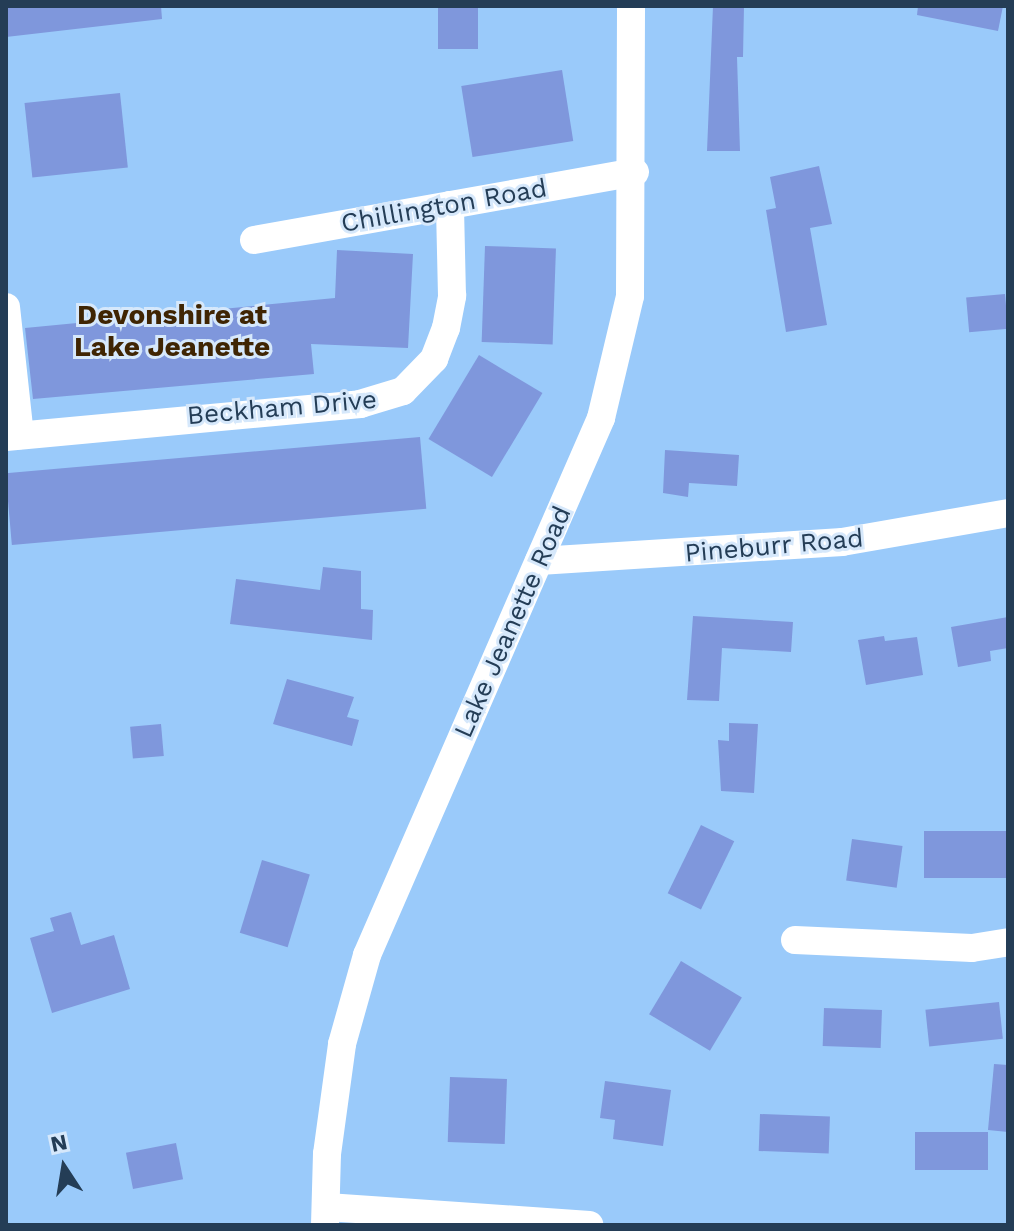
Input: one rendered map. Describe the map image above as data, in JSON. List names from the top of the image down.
{
  "streets": {
    "street": [
      "Chillington Road",
      "Beckham Drive",
      "Pineburr Road",
      "Lake Jeanette Road"
    ]
  },
  "crossings": [
    ["Chillington Road", "Beckham Drive"],
    ["Chillington Road", "Lake Jeanette Road"],
    ["Pineburr Road", "Lake Jeanette Road"]
  ],
  "districts": ["Devonshire at Lake Jeanette"],
  "north": "top"
}
